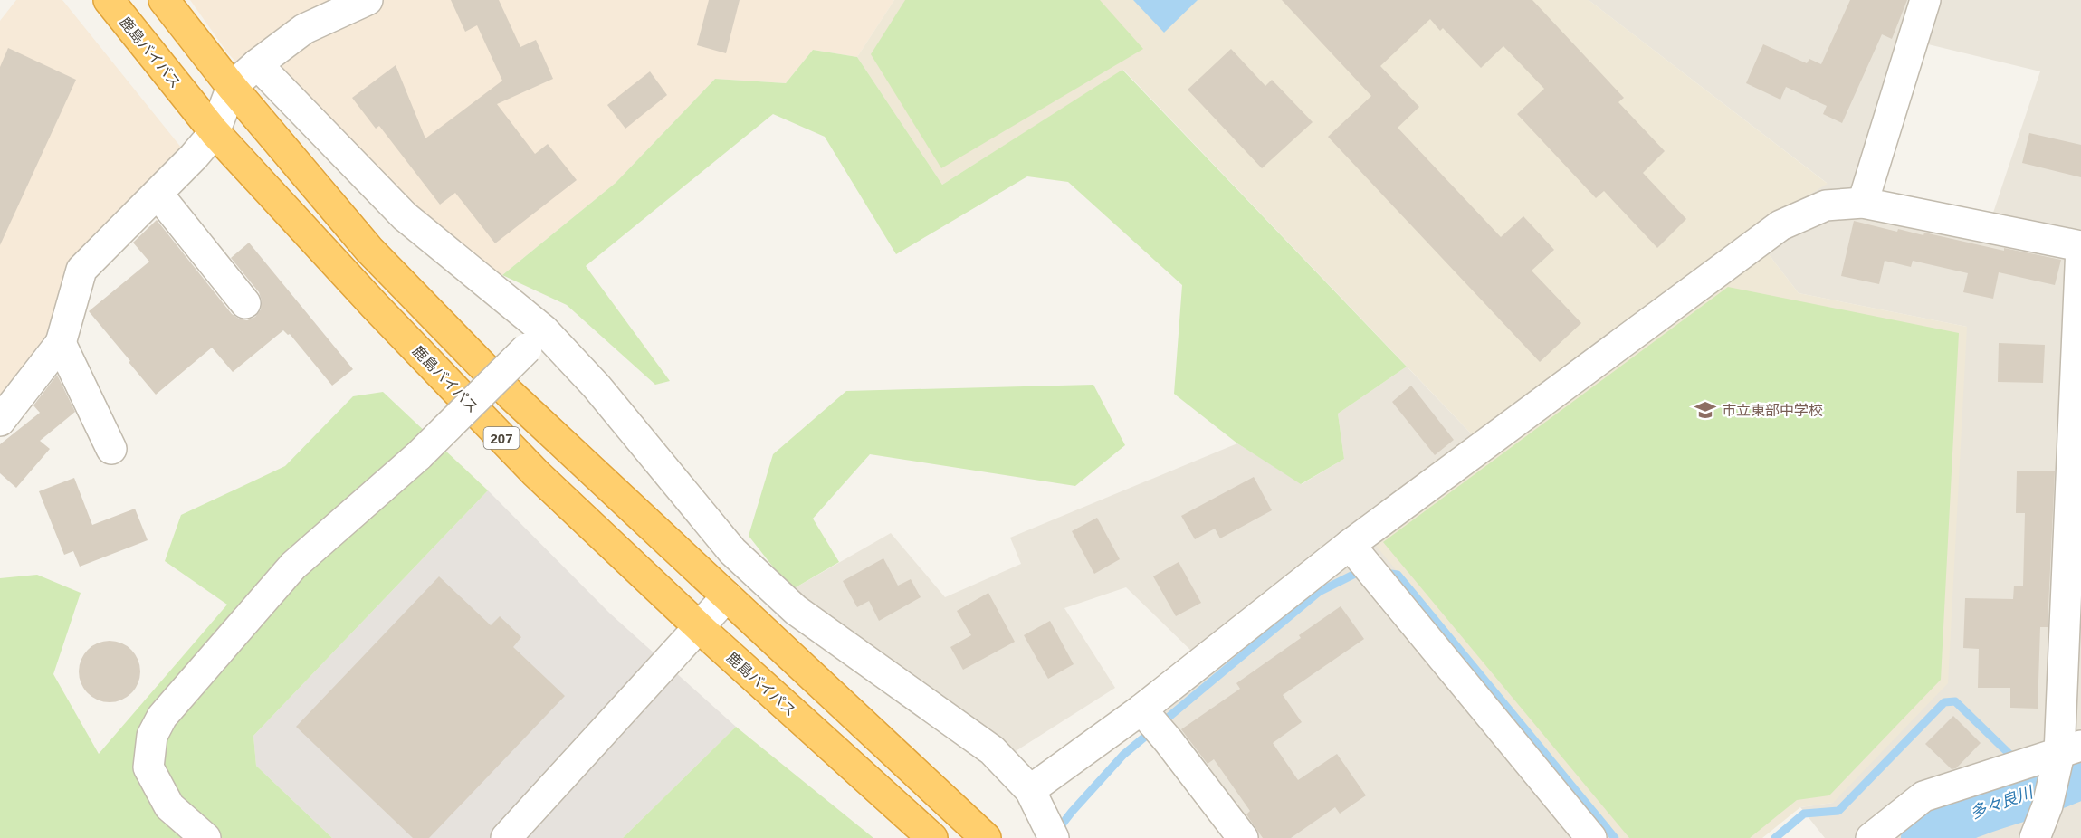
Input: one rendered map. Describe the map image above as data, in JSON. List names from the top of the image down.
{
  "streets": {
    "highway": ["鹿島バイパス", "207"]
  },
  "water": ["多々良川"],
  "places": {
    "school or university": ["市立東部中学校"]
  }
}
